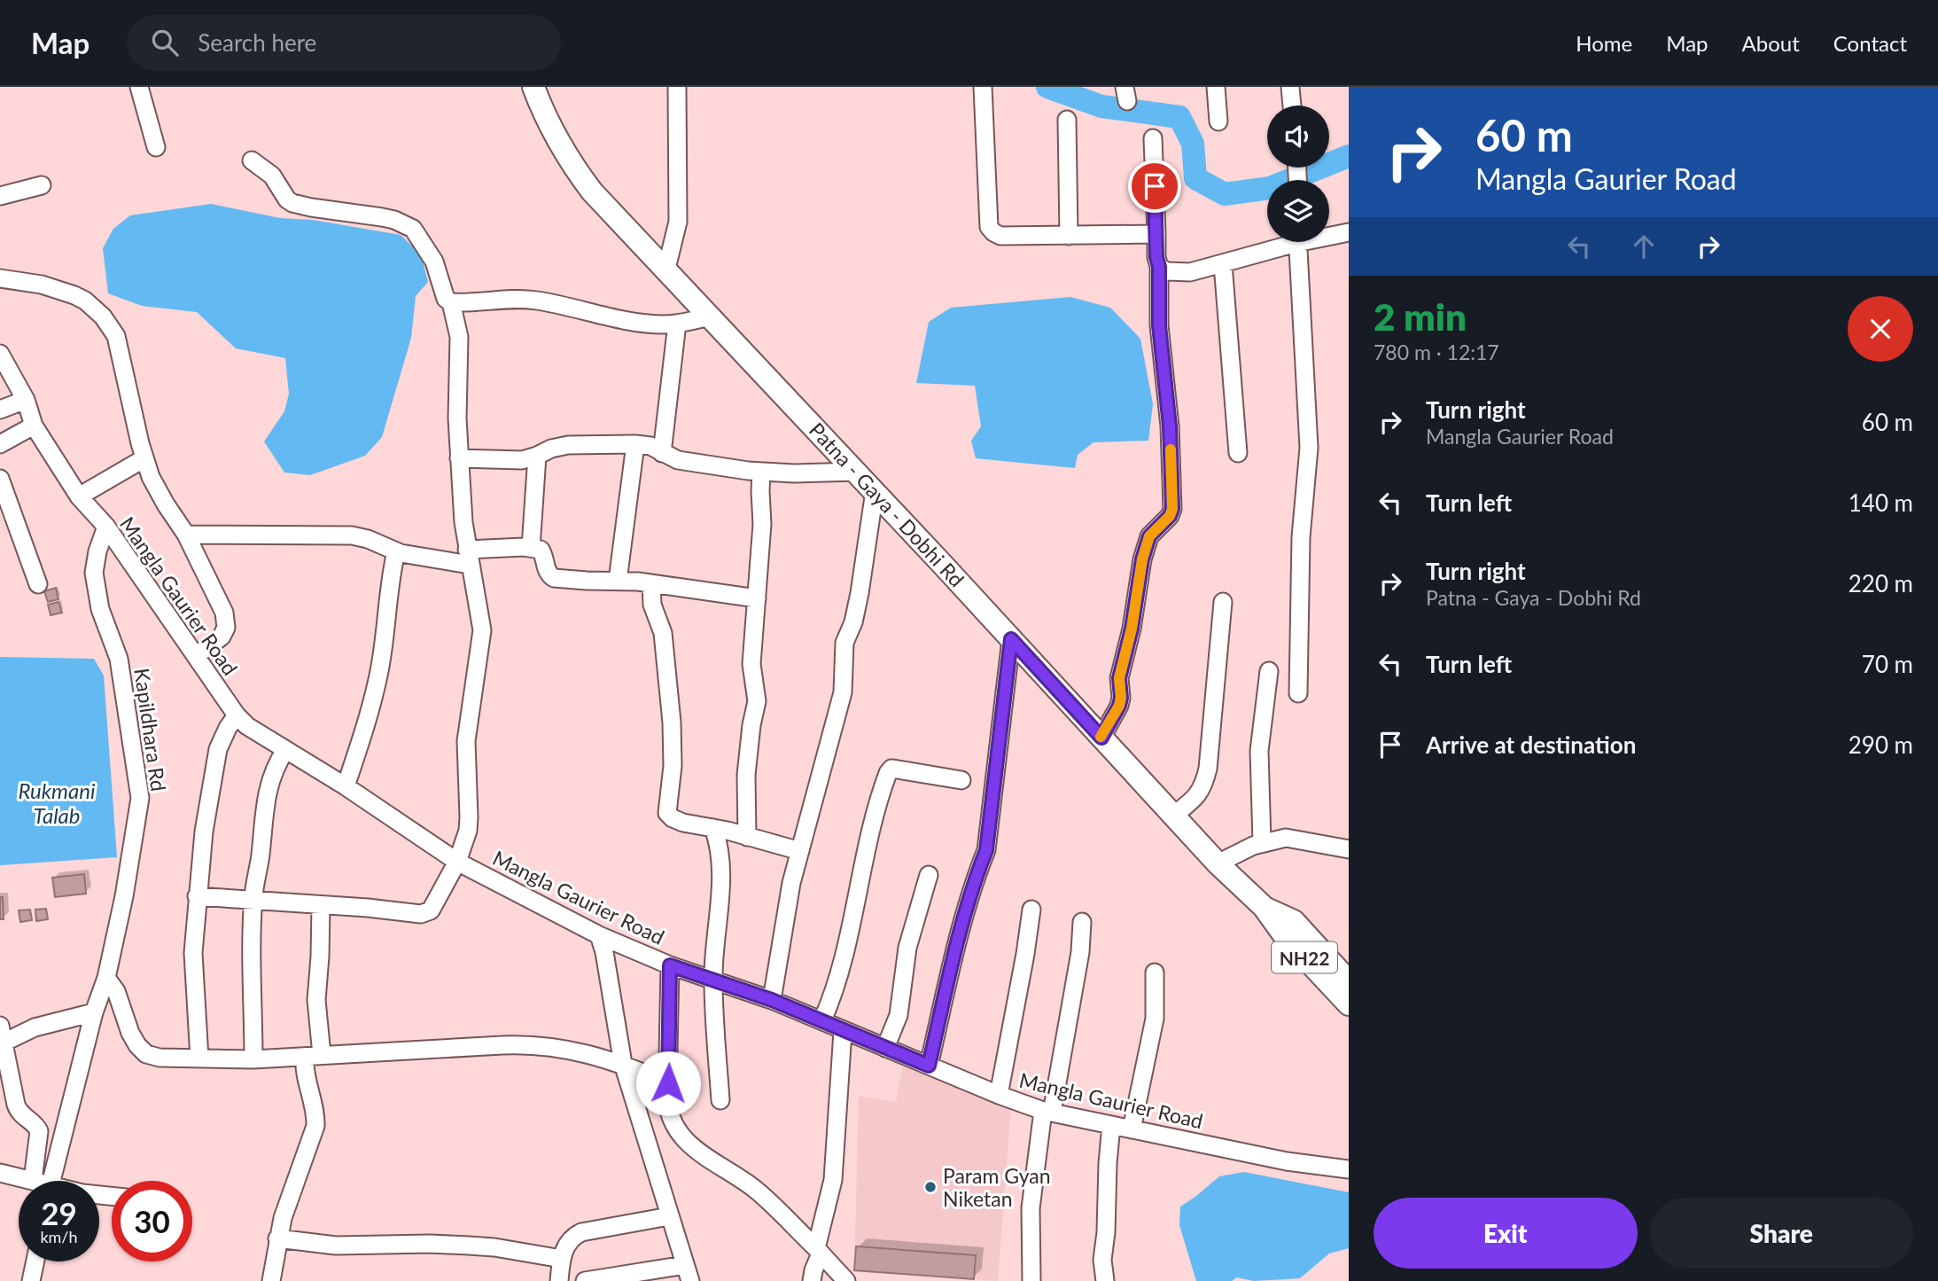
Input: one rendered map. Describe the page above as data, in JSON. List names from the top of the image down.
{
  "streets": {
    "main road": ["Patna - Gaya - Dobhi Rd", "NH22"],
    "street": ["Mangla Gaurier Road", "Kapildhara Rd"]
  },
  "crossings": [
    ["Mangla Gaurier Road", "Kapildhara Rd"]
  ],
  "water": ["Rukmani Talab"],
  "places": ["Param Gyan Niketan"],
  "page": {
    "header": "Map",
    "search": "Search here",
    "nav": [
      "Home",
      "Map",
      "About",
      "Contact"
    ],
    "turn": ["60 m", "Mangla Gaurier Road"],
    "heading": ["2 min", "780 m · 12:17"],
    "list": [
      {
        "name": "Turn right",
        "note": "Mangla Gaurier Road",
        "value": "60 m"
      },
      {
        "name": "Turn left",
        "value": "140 m"
      },
      {
        "name": "Turn right",
        "note": "Patna - Gaya - Dobhi Rd",
        "value": "220 m"
      },
      {
        "name": "Turn left",
        "value": "70 m"
      },
      {
        "name": "Arrive at destination",
        "value": "290 m"
      }
    ],
    "speed": "29 km/h",
    "limit": "30",
    "buttons": ["Exit", "Share"]
  }
}
